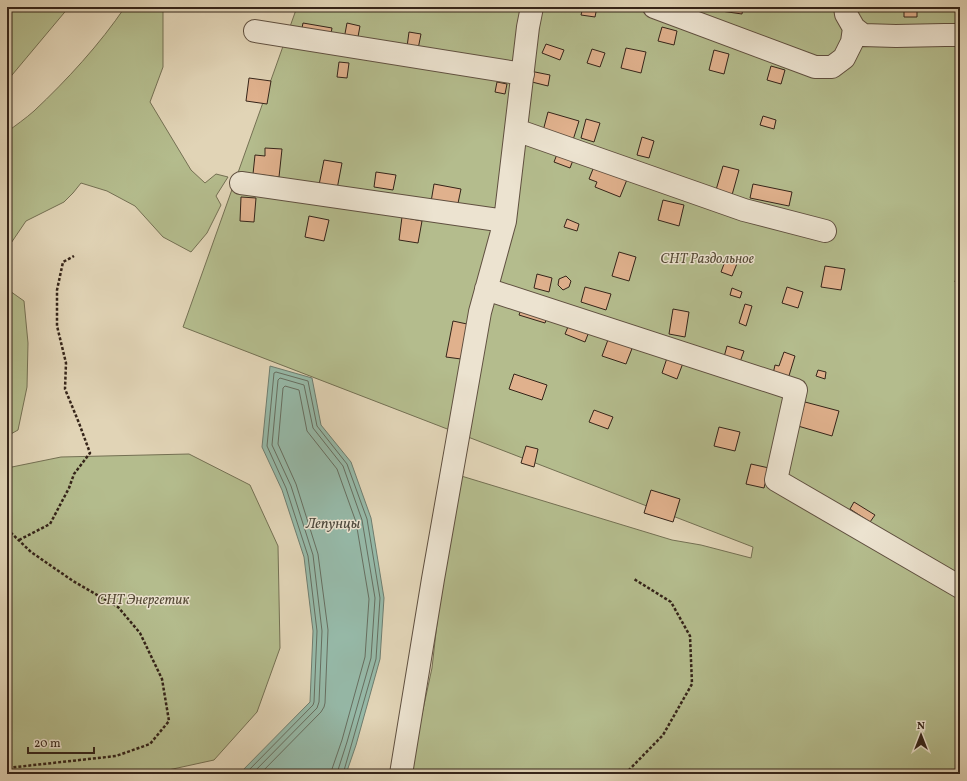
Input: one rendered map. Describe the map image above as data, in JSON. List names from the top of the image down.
{
  "water": ["Лепунцы"],
  "parks": ["СНТ Раздольное", "СНТ Энергетик"],
  "scale_bar": "20 m",
  "north": "top"
}
